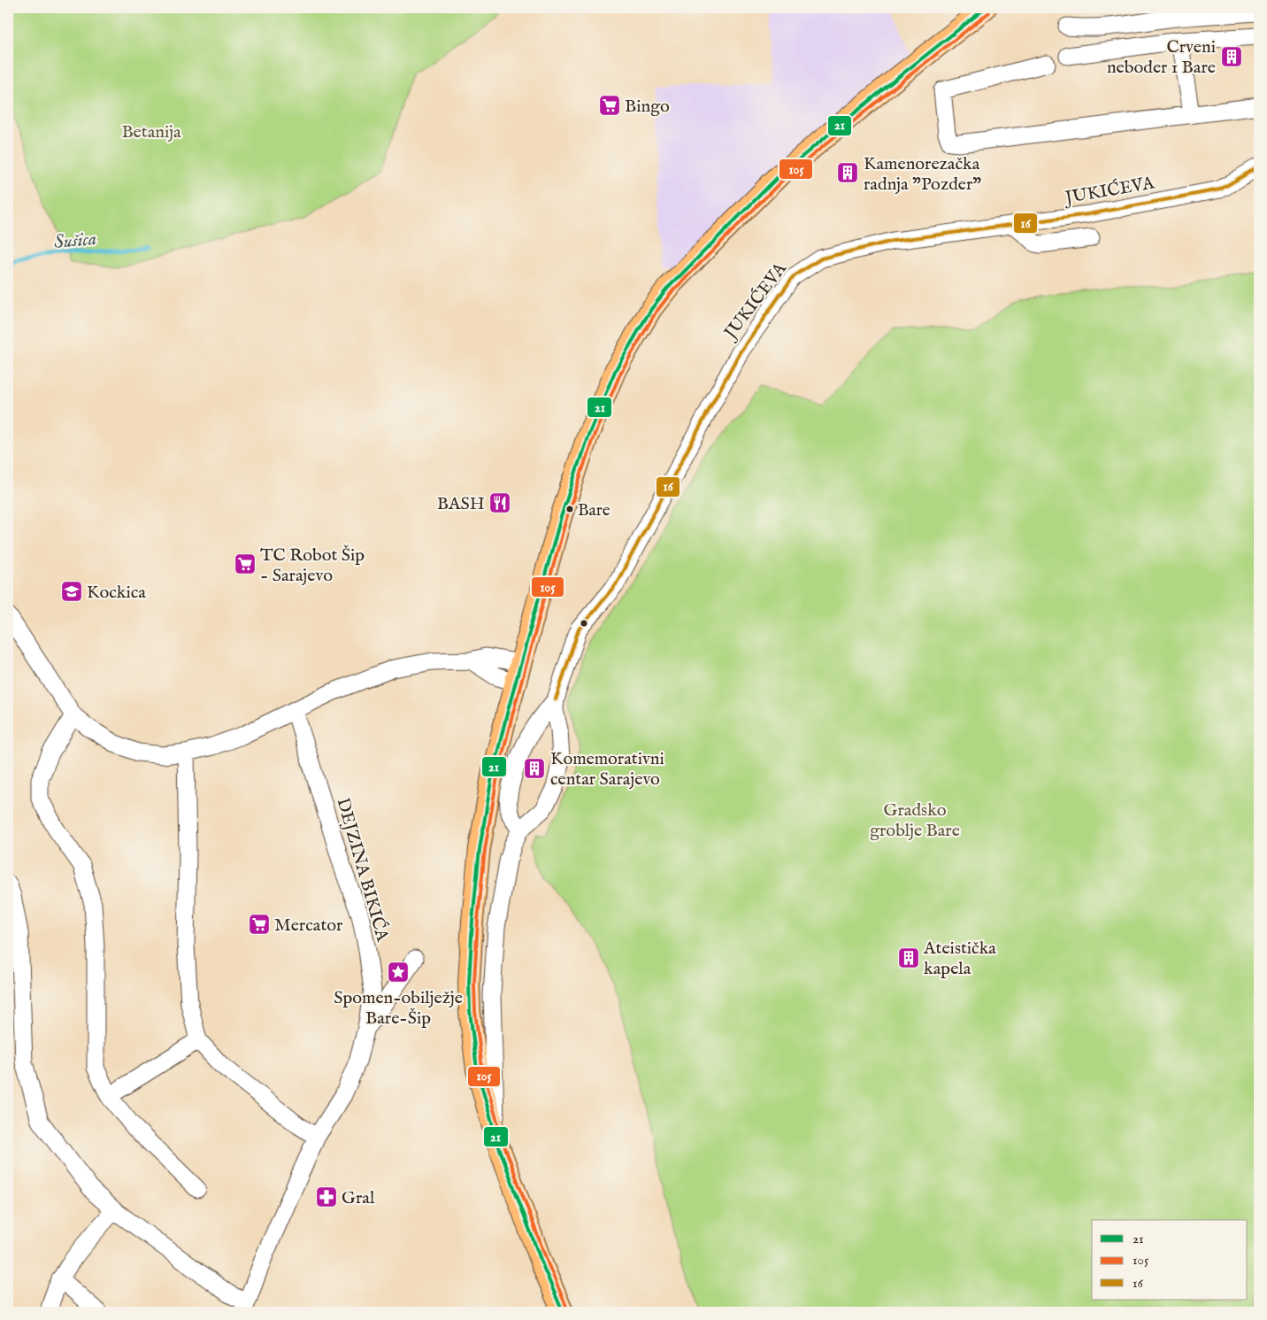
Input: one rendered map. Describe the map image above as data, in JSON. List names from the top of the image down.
{
  "streets": {
    "street": ["JUKIĆEVA", "DEJZINA BIKIĆA"]
  },
  "water": ["Sušica"],
  "parks": ["Betanija", "Gradsko groblje Bare"],
  "places": {
    "building": [
      "Crveni neboder 1 Bare",
      "Kamenorezačka radnja \"Pozder\"",
      "Komemorativni centar Sarajevo",
      "Ateistička kapela"
    ],
    "supermarket": ["Bingo", "TC Robot Šip - Sarajevo", "Mercator"],
    "restaurant": ["BASH"],
    "other": ["Bare"],
    "school or university": ["Kockica"],
    "place": ["Spomen-obilježje Bare-Šip"],
    "pharmacy": ["Gral"]
  },
  "lines": ["transit line 21", "transit line 105", "transit line 16"],
  "legend": ["21", "105", "16"]
}
